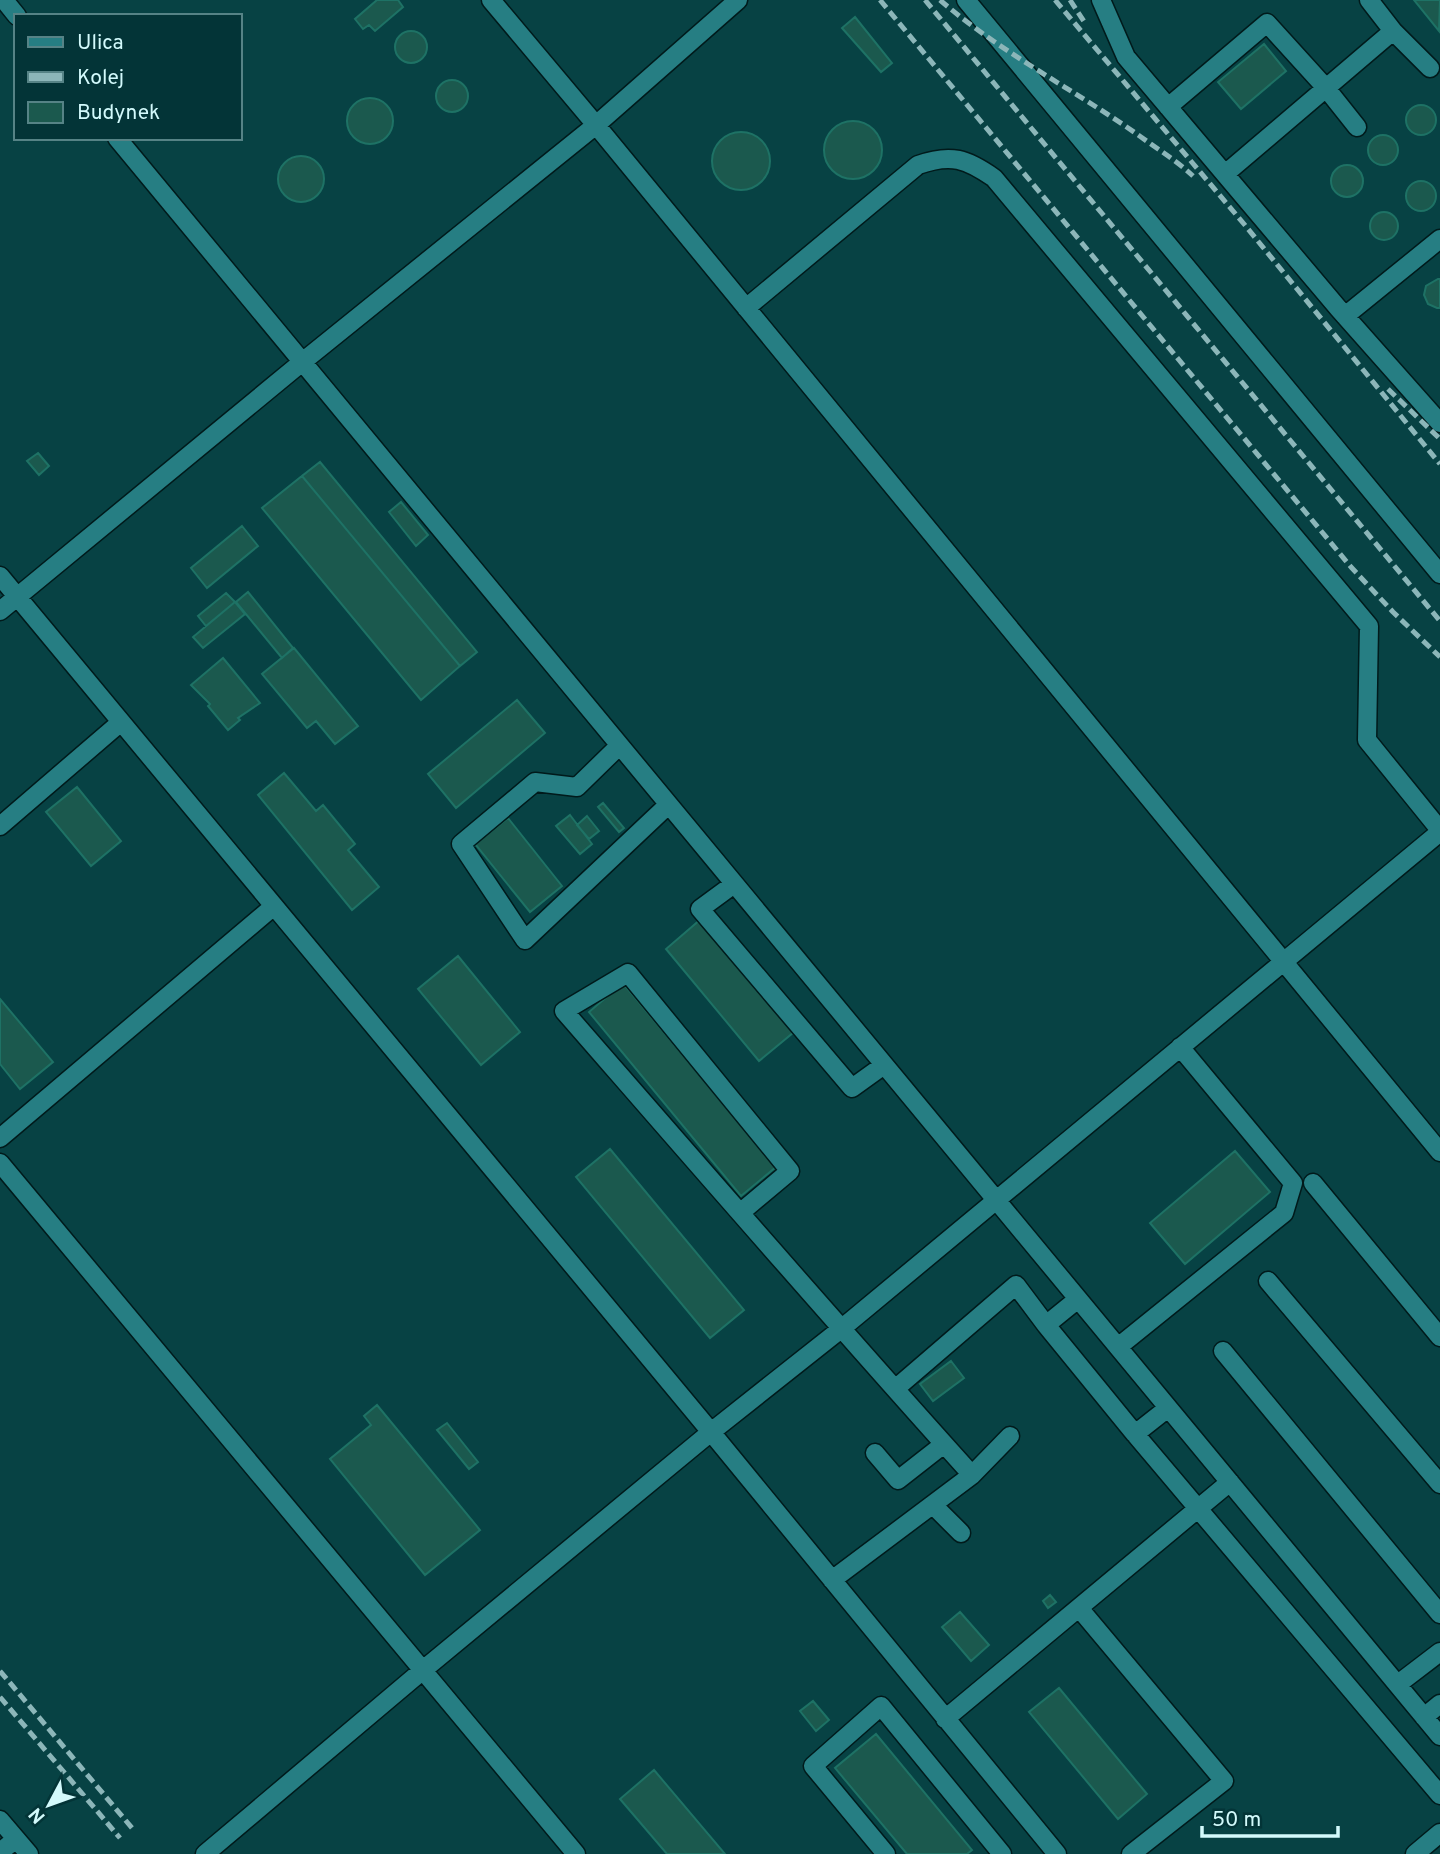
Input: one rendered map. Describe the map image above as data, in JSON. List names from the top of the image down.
{
  "legend": ["Ulica", "Kolej", "Budynek"],
  "scale_bar": "50 m",
  "north": "bottom left"
}
